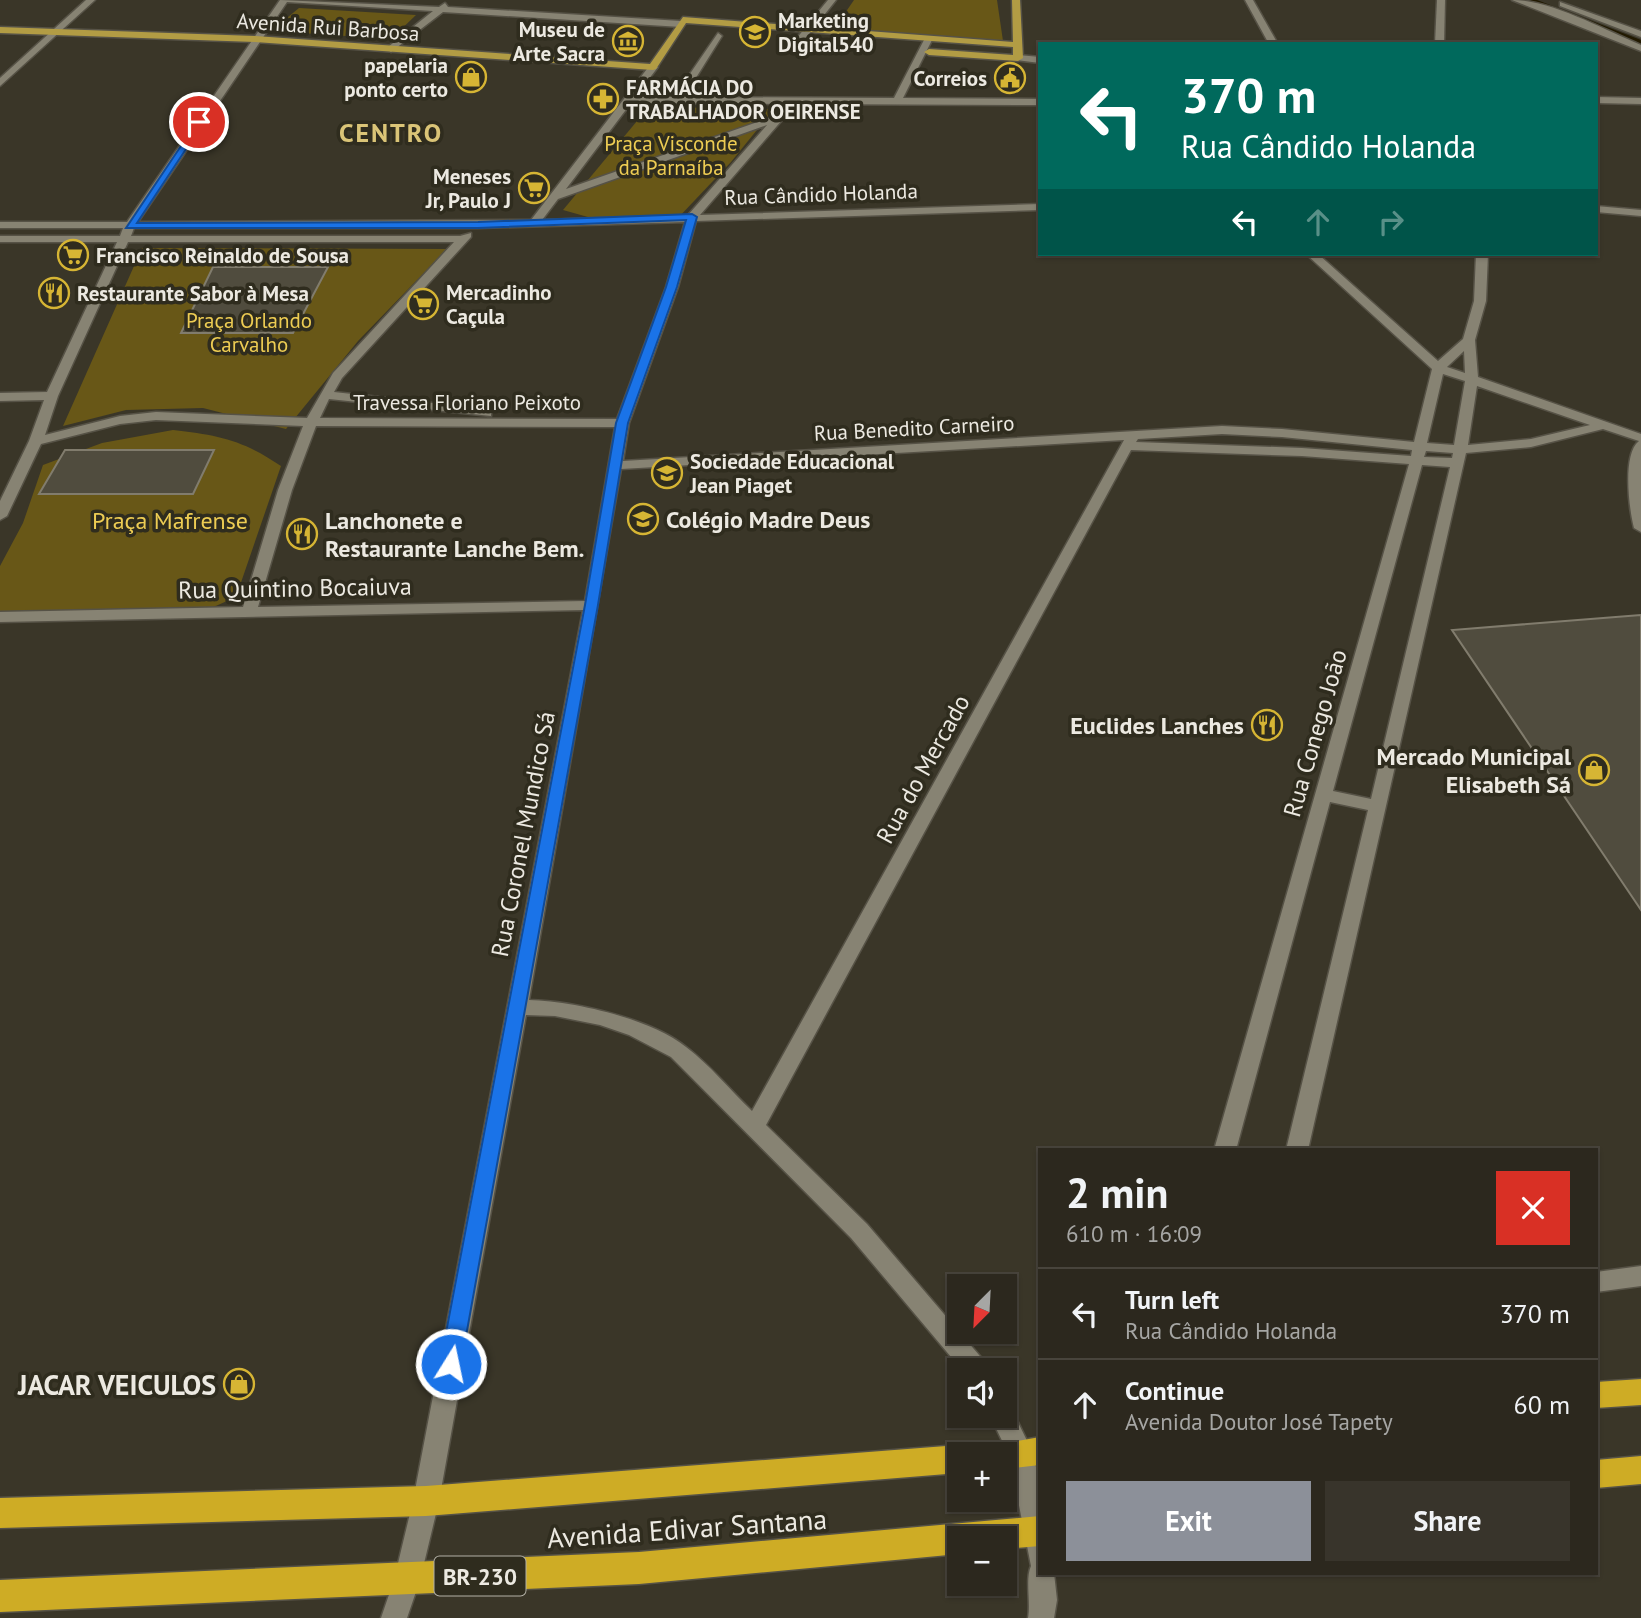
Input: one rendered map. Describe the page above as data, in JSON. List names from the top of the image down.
{
  "streets": {
    "highway": ["Avenida Edivar Santana", "BR-230"],
    "main road": ["Avenida Rui Barbosa"],
    "street": [
      "Rua Cândido Holanda",
      "Travessa Floriano Peixoto",
      "Rua Benedito Carneiro",
      "Rua Quintino Bocaiuva",
      "Rua Conego João",
      "Rua do Mercado",
      "Rua Coronel Mundico Sá"
    ]
  },
  "crossings": [
    ["Rua Cândido Holanda", "Rua Coronel Mundico Sá"],
    ["Travessa Floriano Peixoto", "Rua Coronel Mundico Sá"],
    ["Rua Benedito Carneiro", "Rua Conego João"],
    ["Rua Benedito Carneiro", "Rua do Mercado"],
    ["Rua Benedito Carneiro", "Rua Coronel Mundico Sá"],
    ["Rua Quintino Bocaiuva", "Rua Coronel Mundico Sá"],
    ["Rua Coronel Mundico Sá", "Avenida Edivar Santana"]
  ],
  "districts": ["CENTRO"],
  "parks": ["Praça Visconde da Parnaíba", "Praça Orlando Carvalho", "Praça Mafrense"],
  "places": {
    "school or university": ["Marketing Digital540", "Sociedade Educacional Jean Piaget", "Colégio Madre Deus"],
    "museum": ["Museu de Arte Sacra"],
    "shop": ["papelaria ponto certo", "Mercado Municipal Elisabeth Sá", "JACAR VEICULOS"],
    "public building": ["Correios"],
    "pharmacy": ["FARMÁCIA DO TRABALHADOR OEIRENSE"],
    "supermarket": ["Meneses Jr, Paulo J", "Francisco Reinaldo de Sousa", "Mercadinho Caçula"],
    "restaurant": ["Restaurante Sabor à Mesa", "Lanchonete e Restaurante Lanche Bem.", "Euclides Lanches"]
  },
  "north": "bottom left",
  "page": {
    "turn": ["370 m", "Rua Cândido Holanda"],
    "heading": ["2 min", "610 m · 16:09"],
    "list": [
      {
        "name": "Turn left",
        "note": "Rua Cândido Holanda",
        "value": "370 m"
      },
      {
        "name": "Continue",
        "note": "Avenida Doutor José Tapety",
        "value": "60 m"
      }
    ],
    "map_buttons": ["+", "−"],
    "buttons": ["Exit", "Share"]
  }
}
